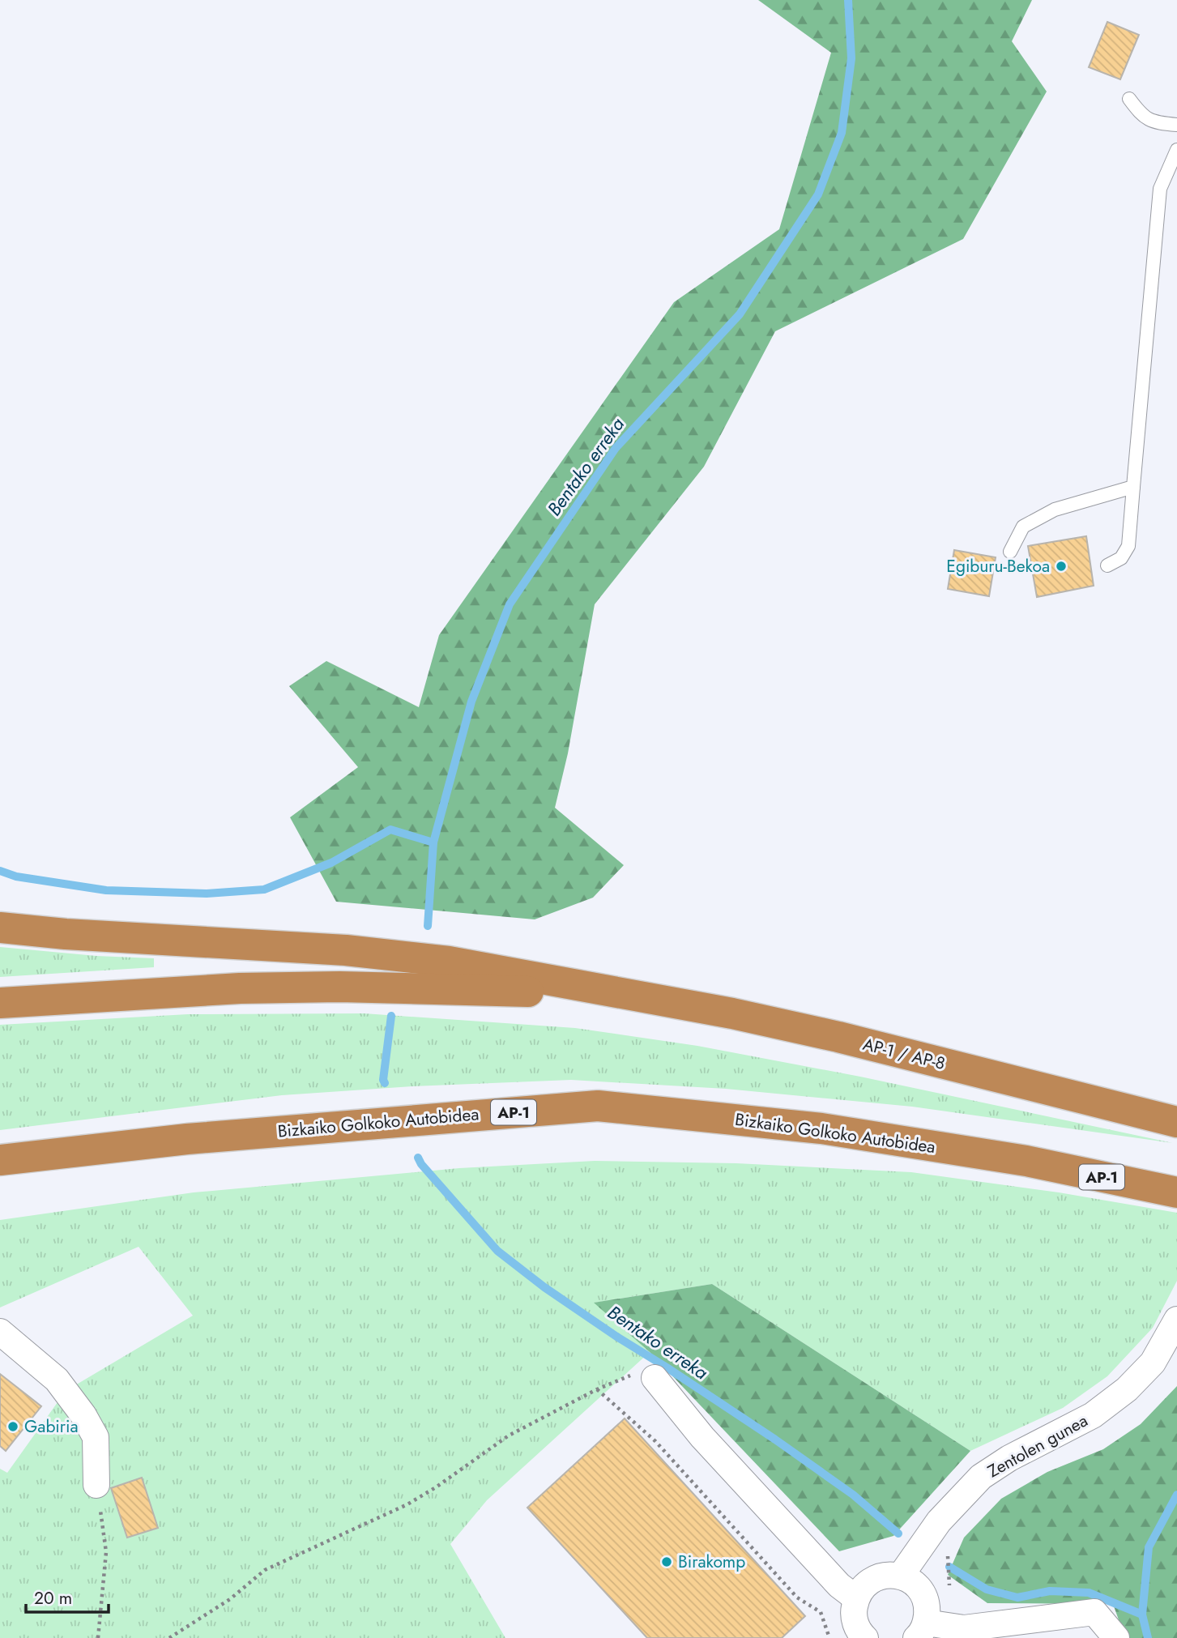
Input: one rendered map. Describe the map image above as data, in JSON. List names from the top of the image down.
{
  "streets": {
    "highway": ["AP-1 / AP-8", "AP-1", "Bizkaiko Golkoko Autobidea"],
    "street": ["Zentolen gunea"]
  },
  "water": ["Bentako erreka"],
  "places": ["Egiburu-Bekoa", "Gabiria", "Birakomp"],
  "scale_bar": "20 m"
}
